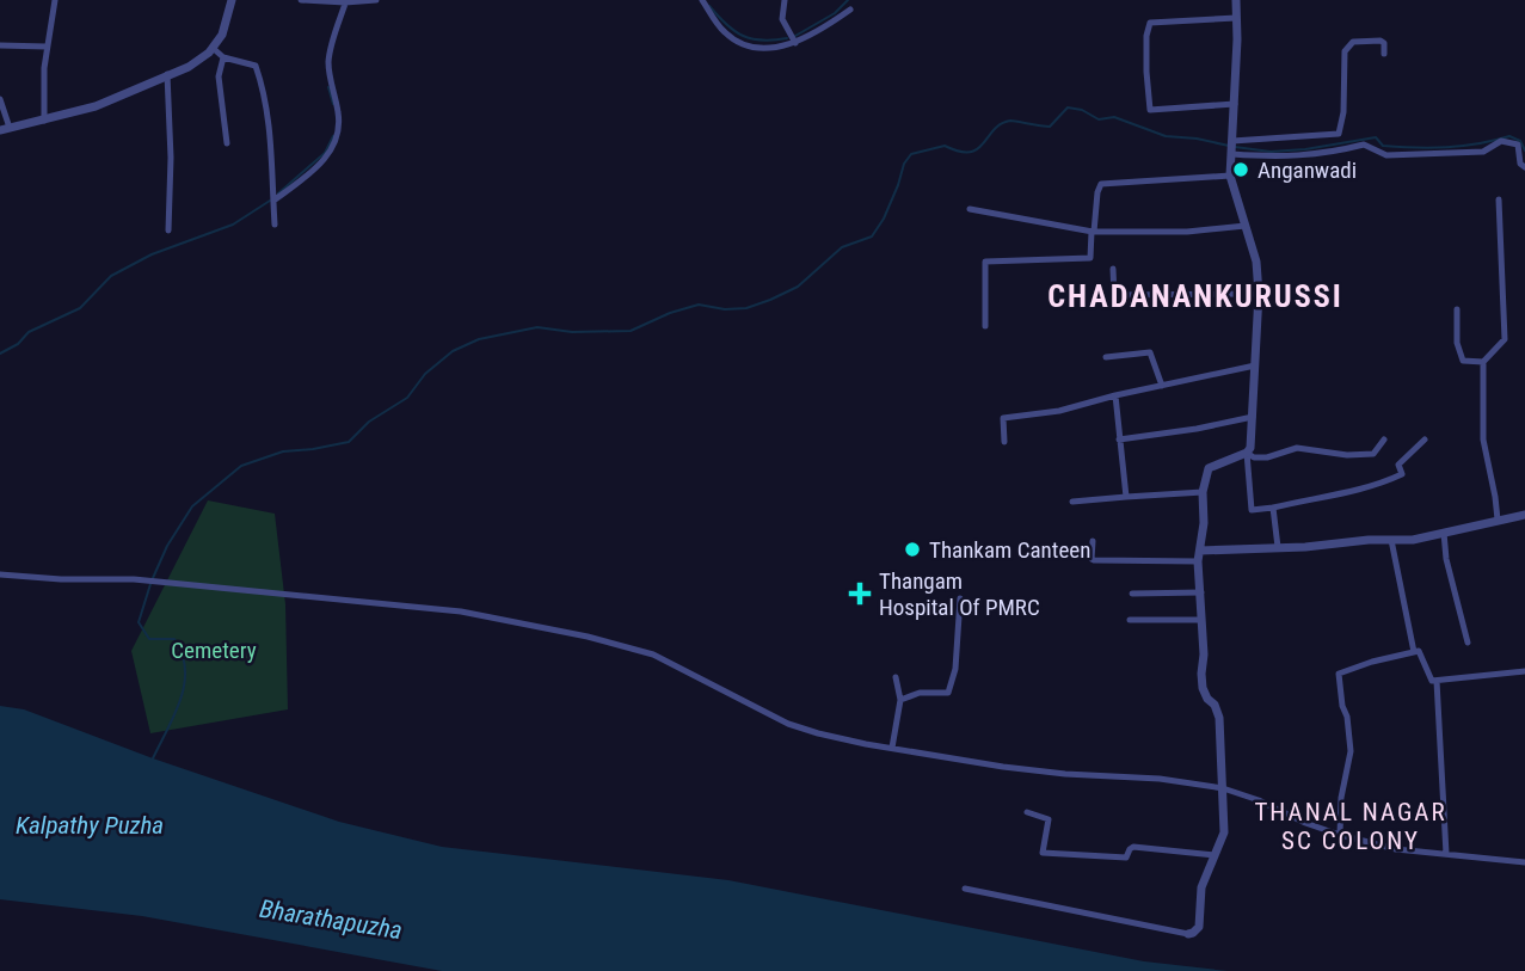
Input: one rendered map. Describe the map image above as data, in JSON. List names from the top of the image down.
{
  "districts": ["CHADANANKURUSSI", "THANAL NAGAR SC COLONY"],
  "water": ["Kalpathy Puzha", "Bharathapuzha"],
  "parks": ["Cemetery"],
  "places": {
    "other": ["Anganwadi", "Thankam Canteen"],
    "health": ["Thangam Hospital Of PMRC"]
  }
}
